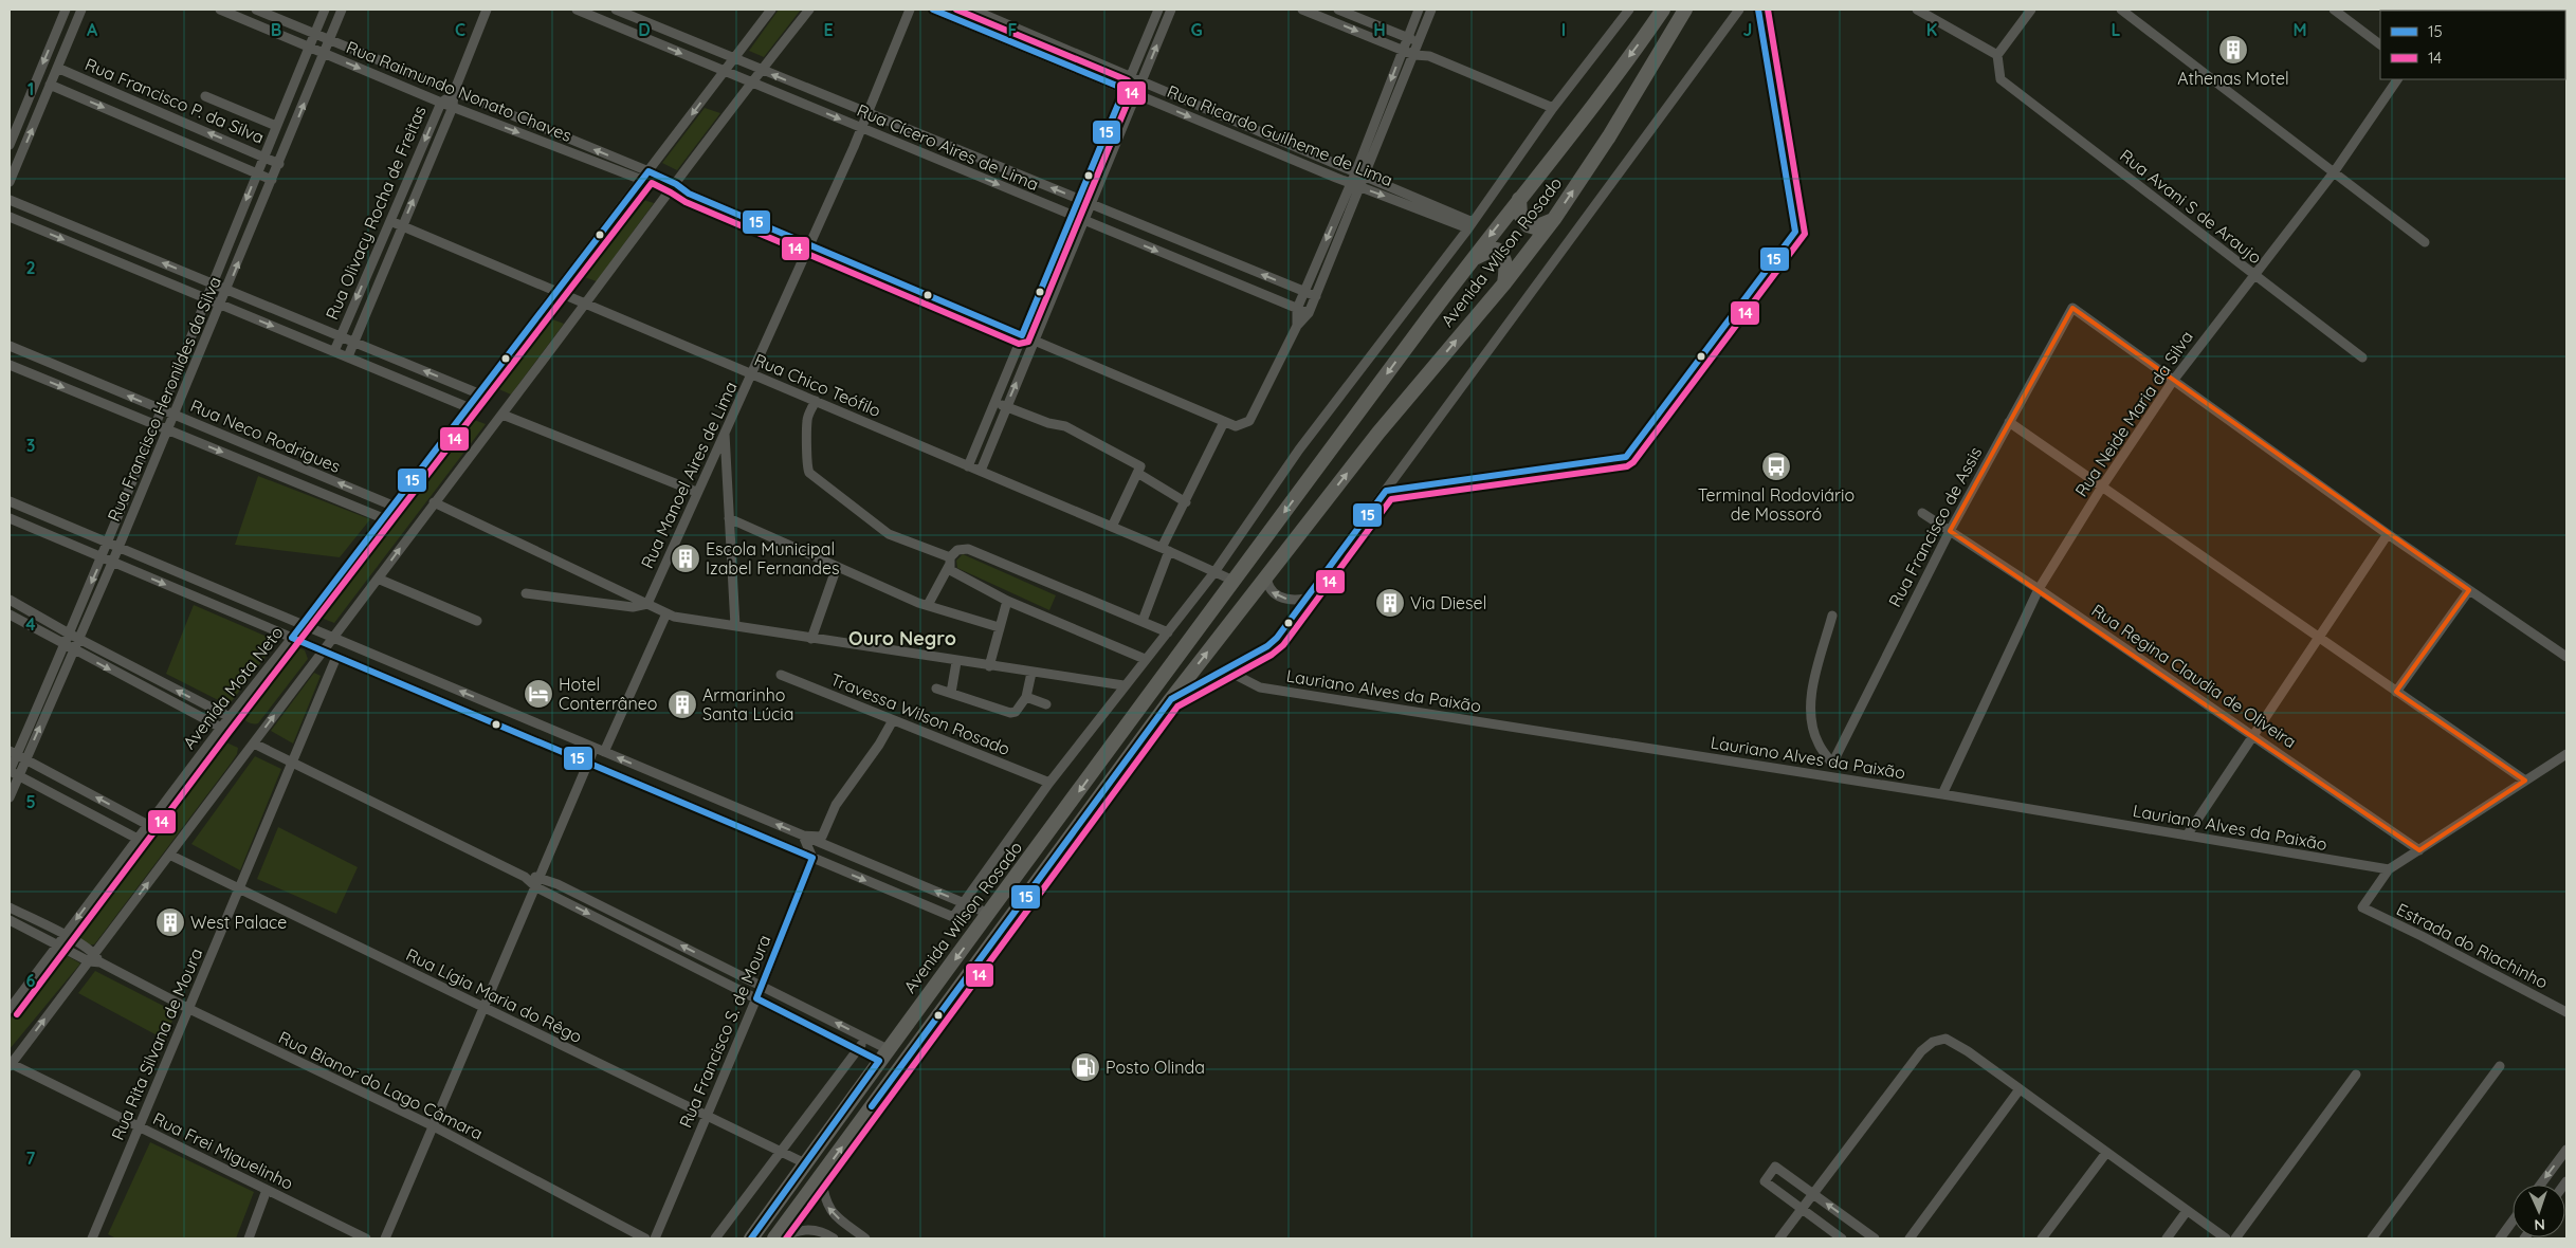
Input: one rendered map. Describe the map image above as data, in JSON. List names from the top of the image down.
{
  "streets": {
    "highway": ["Avenida Wilson Rosado"],
    "street": [
      "Rua Raimundo Nonato Chaves",
      "Rua Francisco P. da Silva",
      "Rua Ricardo Guilheme de Lima",
      "Rua Cícero Aires de Lima",
      "Rua Avani S de Araujo",
      "Rua Olivacy Rocha de Freitas",
      "Rua Chico Teófilo",
      "Rua Francisco Heronildes da Silva",
      "Rua Neide Maria da Silva",
      "Rua Neco Rodrigues",
      "Rua Manoel Aires de Lima",
      "Rua Francisco de Assis",
      "Rua Regina Claudia de Oliveira",
      "Avenida Mota Neto",
      "Lauriano Alves da Paixão",
      "Travessa Wilson Rosado",
      "Estrada do Riachinho",
      "Rua Lígia Maria do Rêgo",
      "Rua Francisco S. de Moura",
      "Rua Rita Silvana de Moura",
      "Rua Bianor do Lago Câmara",
      "Rua Frei Miguelinho"
    ]
  },
  "crossings": [
    ["Rua Raimundo Nonato Chaves", "Rua Olivacy Rocha de Freitas"],
    ["Rua Raimundo Nonato Chaves", "Rua Francisco Heronildes da Silva"],
    ["Rua Raimundo Nonato Chaves", "Rua Manoel Aires de Lima"],
    ["Rua Raimundo Nonato Chaves", "Avenida Mota Neto"],
    ["Rua Francisco P. da Silva", "Rua Francisco Heronildes da Silva"],
    ["Rua Cícero Aires de Lima", "Rua Manoel Aires de Lima"],
    ["Rua Cícero Aires de Lima", "Avenida Mota Neto"],
    ["Rua Avani S de Araujo", "Rua Neide Maria da Silva"],
    ["Rua Olivacy Rocha de Freitas", "Rua Chico Teófilo"],
    ["Avenida Wilson Rosado", "Rua Chico Teófilo"],
    ["Avenida Wilson Rosado", "Rua Lígia Maria do Rêgo"],
    ["Rua Chico Teófilo", "Rua Manoel Aires de Lima"],
    ["Rua Chico Teófilo", "Avenida Mota Neto"],
    ["Rua Francisco Heronildes da Silva", "Rua Neco Rodrigues"],
    ["Rua Neide Maria da Silva", "Rua Francisco de Assis"],
    ["Rua Neide Maria da Silva", "Rua Regina Claudia de Oliveira"],
    ["Rua Neide Maria da Silva", "Lauriano Alves da Paixão"],
    ["Rua Neco Rodrigues", "Avenida Mota Neto"],
    ["Rua Francisco de Assis", "Rua Regina Claudia de Oliveira"],
    ["Avenida Mota Neto", "Rua Bianor do Lago Câmara"],
    ["Lauriano Alves da Paixão", "Estrada do Riachinho"],
    ["Rua Lígia Maria do Rêgo", "Rua Francisco S. de Moura"],
    ["Rua Lígia Maria do Rêgo", "Rua Rita Silvana de Moura"],
    ["Rua Rita Silvana de Moura", "Rua Bianor do Lago Câmara"],
    ["Rua Rita Silvana de Moura", "Rua Frei Miguelinho"]
  ],
  "districts": ["Ouro Negro"],
  "places": {
    "building": [
      "Athenas Motel",
      "Escola Municipal Izabel Fernandes",
      "Via Diesel",
      "Armarinho Santa Lúcia",
      "West Palace"
    ],
    "bus stop": ["Terminal Rodoviário de Mossoró"],
    "hotel": ["Hotel Conterrâneo"],
    "fuel station": ["Posto Olinda"]
  },
  "lines": ["transit line 15", "transit line 14"],
  "legend": ["15", "14"],
  "north": "bottom",
  "grid": {
    "columns": [
      "A",
      "B",
      "C",
      "D",
      "E",
      "F",
      "G",
      "H",
      "I",
      "J",
      "K",
      "L",
      "M"
    ],
    "rows": [
      "1",
      "2",
      "3",
      "4",
      "5",
      "6",
      "7"
    ]
  }
}
